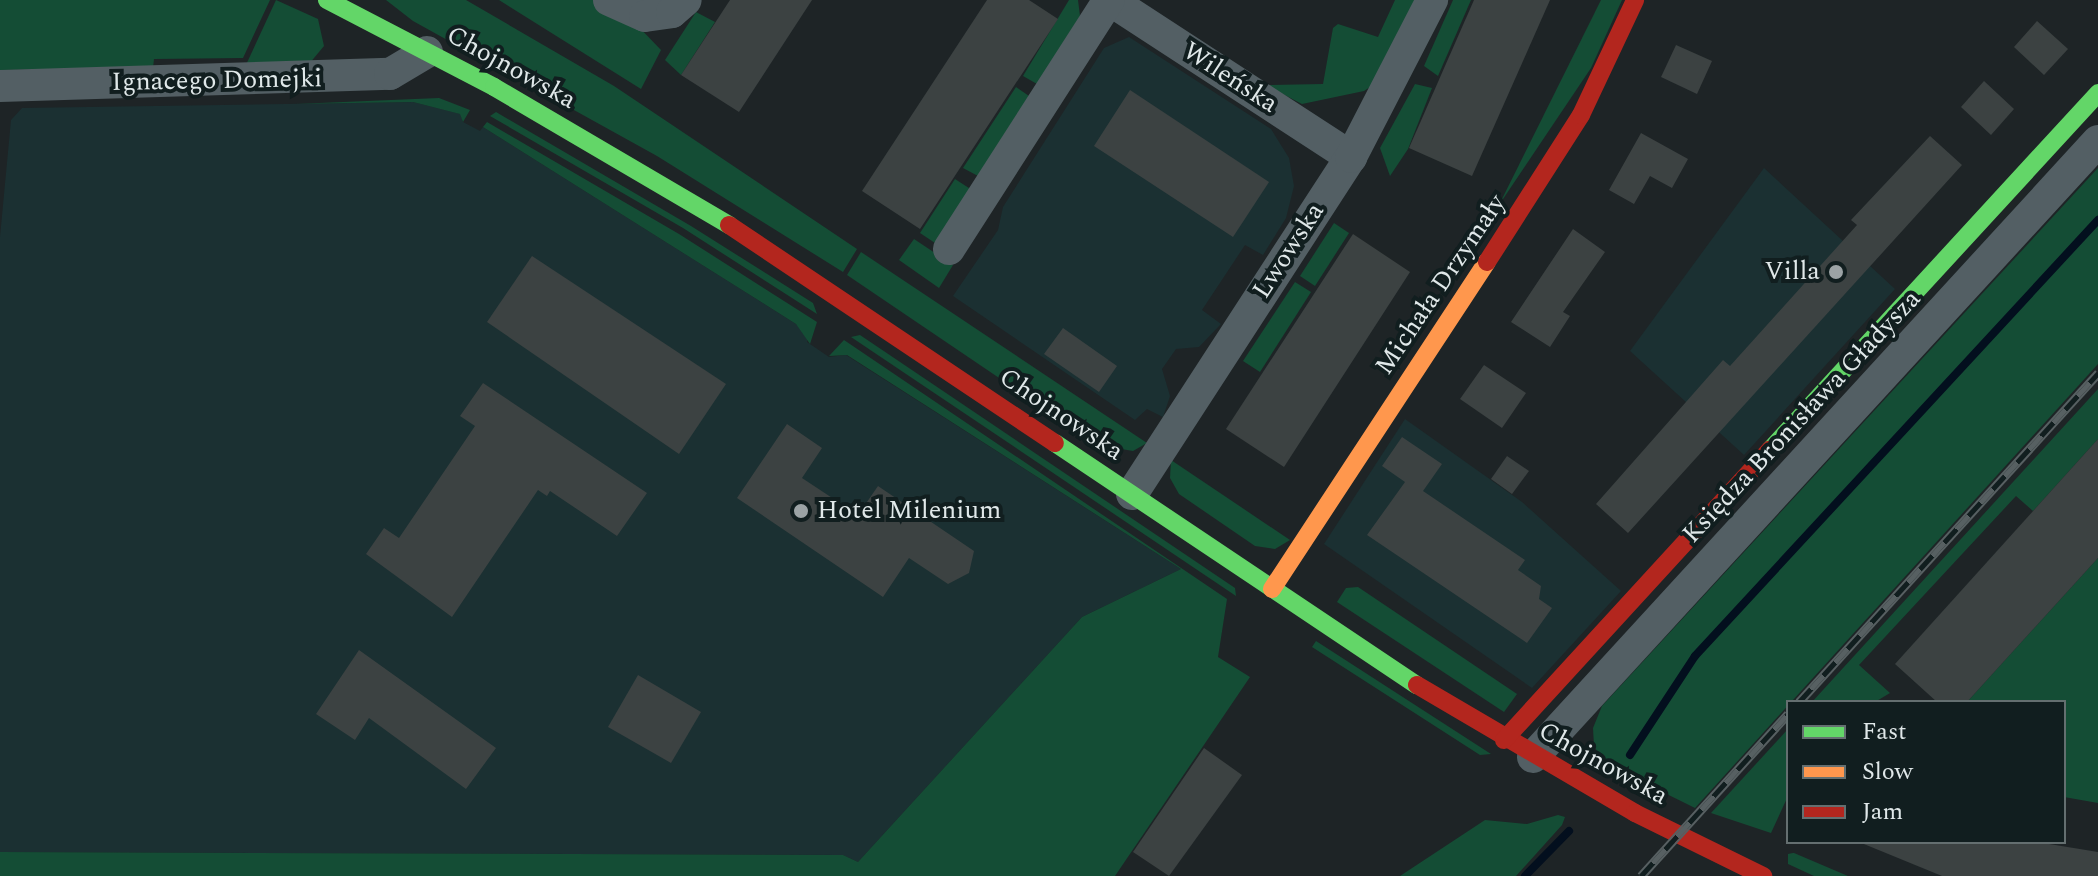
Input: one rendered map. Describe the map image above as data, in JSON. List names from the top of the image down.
{
  "streets": {
    "main road": ["Chojnowska", "Michała Drzymały", "Księdza Bronisława Gładysza"],
    "street": ["Wileńska", "Ignacego Domejki", "Lwowska"]
  },
  "crossings": [
    ["Chojnowska", "Ignacego Domejki"],
    ["Chojnowska", "Lwowska"],
    ["Chojnowska", "Michała Drzymały"],
    ["Chojnowska", "Księdza Bronisława Gładysza"],
    ["Wileńska", "Lwowska"]
  ],
  "places": ["Villa", "Hotel Milenium"],
  "legend": ["Fast", "Slow", "Jam"]
}
